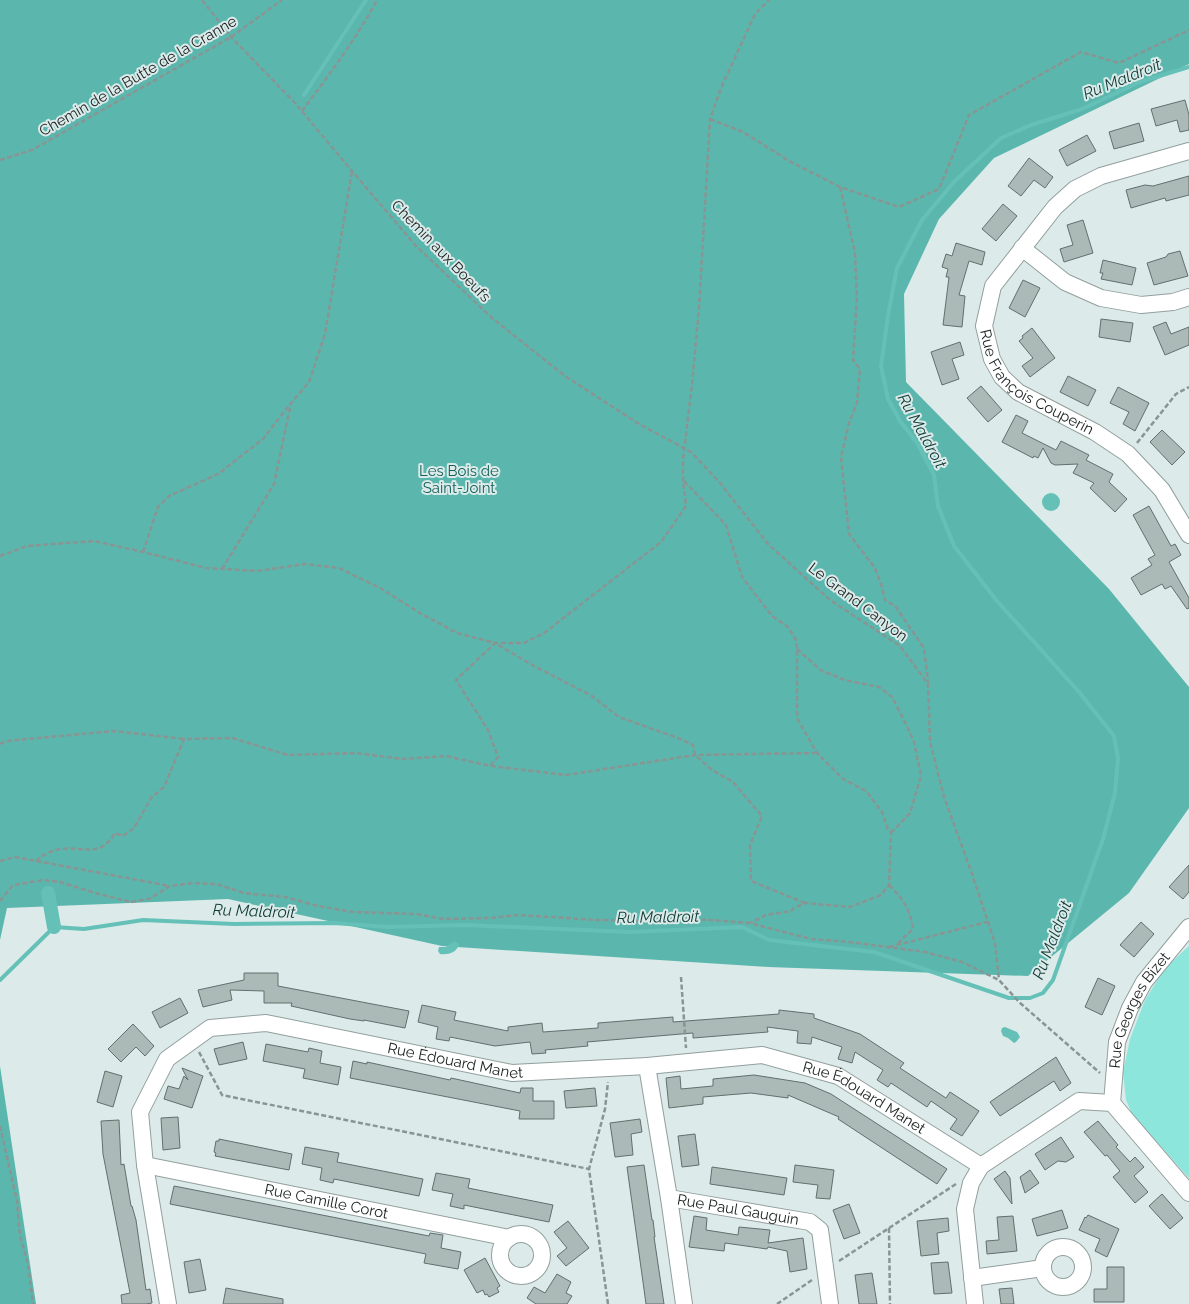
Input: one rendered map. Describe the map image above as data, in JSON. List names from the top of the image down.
{
  "streets": {
    "street": [
      "Rue François Couperin",
      "Rue Georges Bizet",
      "Rue Édouard Manet",
      "Rue Camille Corot",
      "Rue Paul Gauguin"
    ],
    "path": ["Chemin de la Butte de la Cranne", "Chemin aux Boeufs", "Le Grand Canyon"]
  },
  "crossings": [
    ["Chemin de la Butte de la Cranne", "Chemin aux Boeufs"],
    ["Chemin aux Boeufs", "Le Grand Canyon"],
    ["Rue Édouard Manet", "Rue Camille Corot"],
    ["Rue Édouard Manet", "Rue Paul Gauguin"]
  ],
  "water": ["Ru Maldroit"],
  "parks": ["Les Bois de Saint-Joint"]
}
